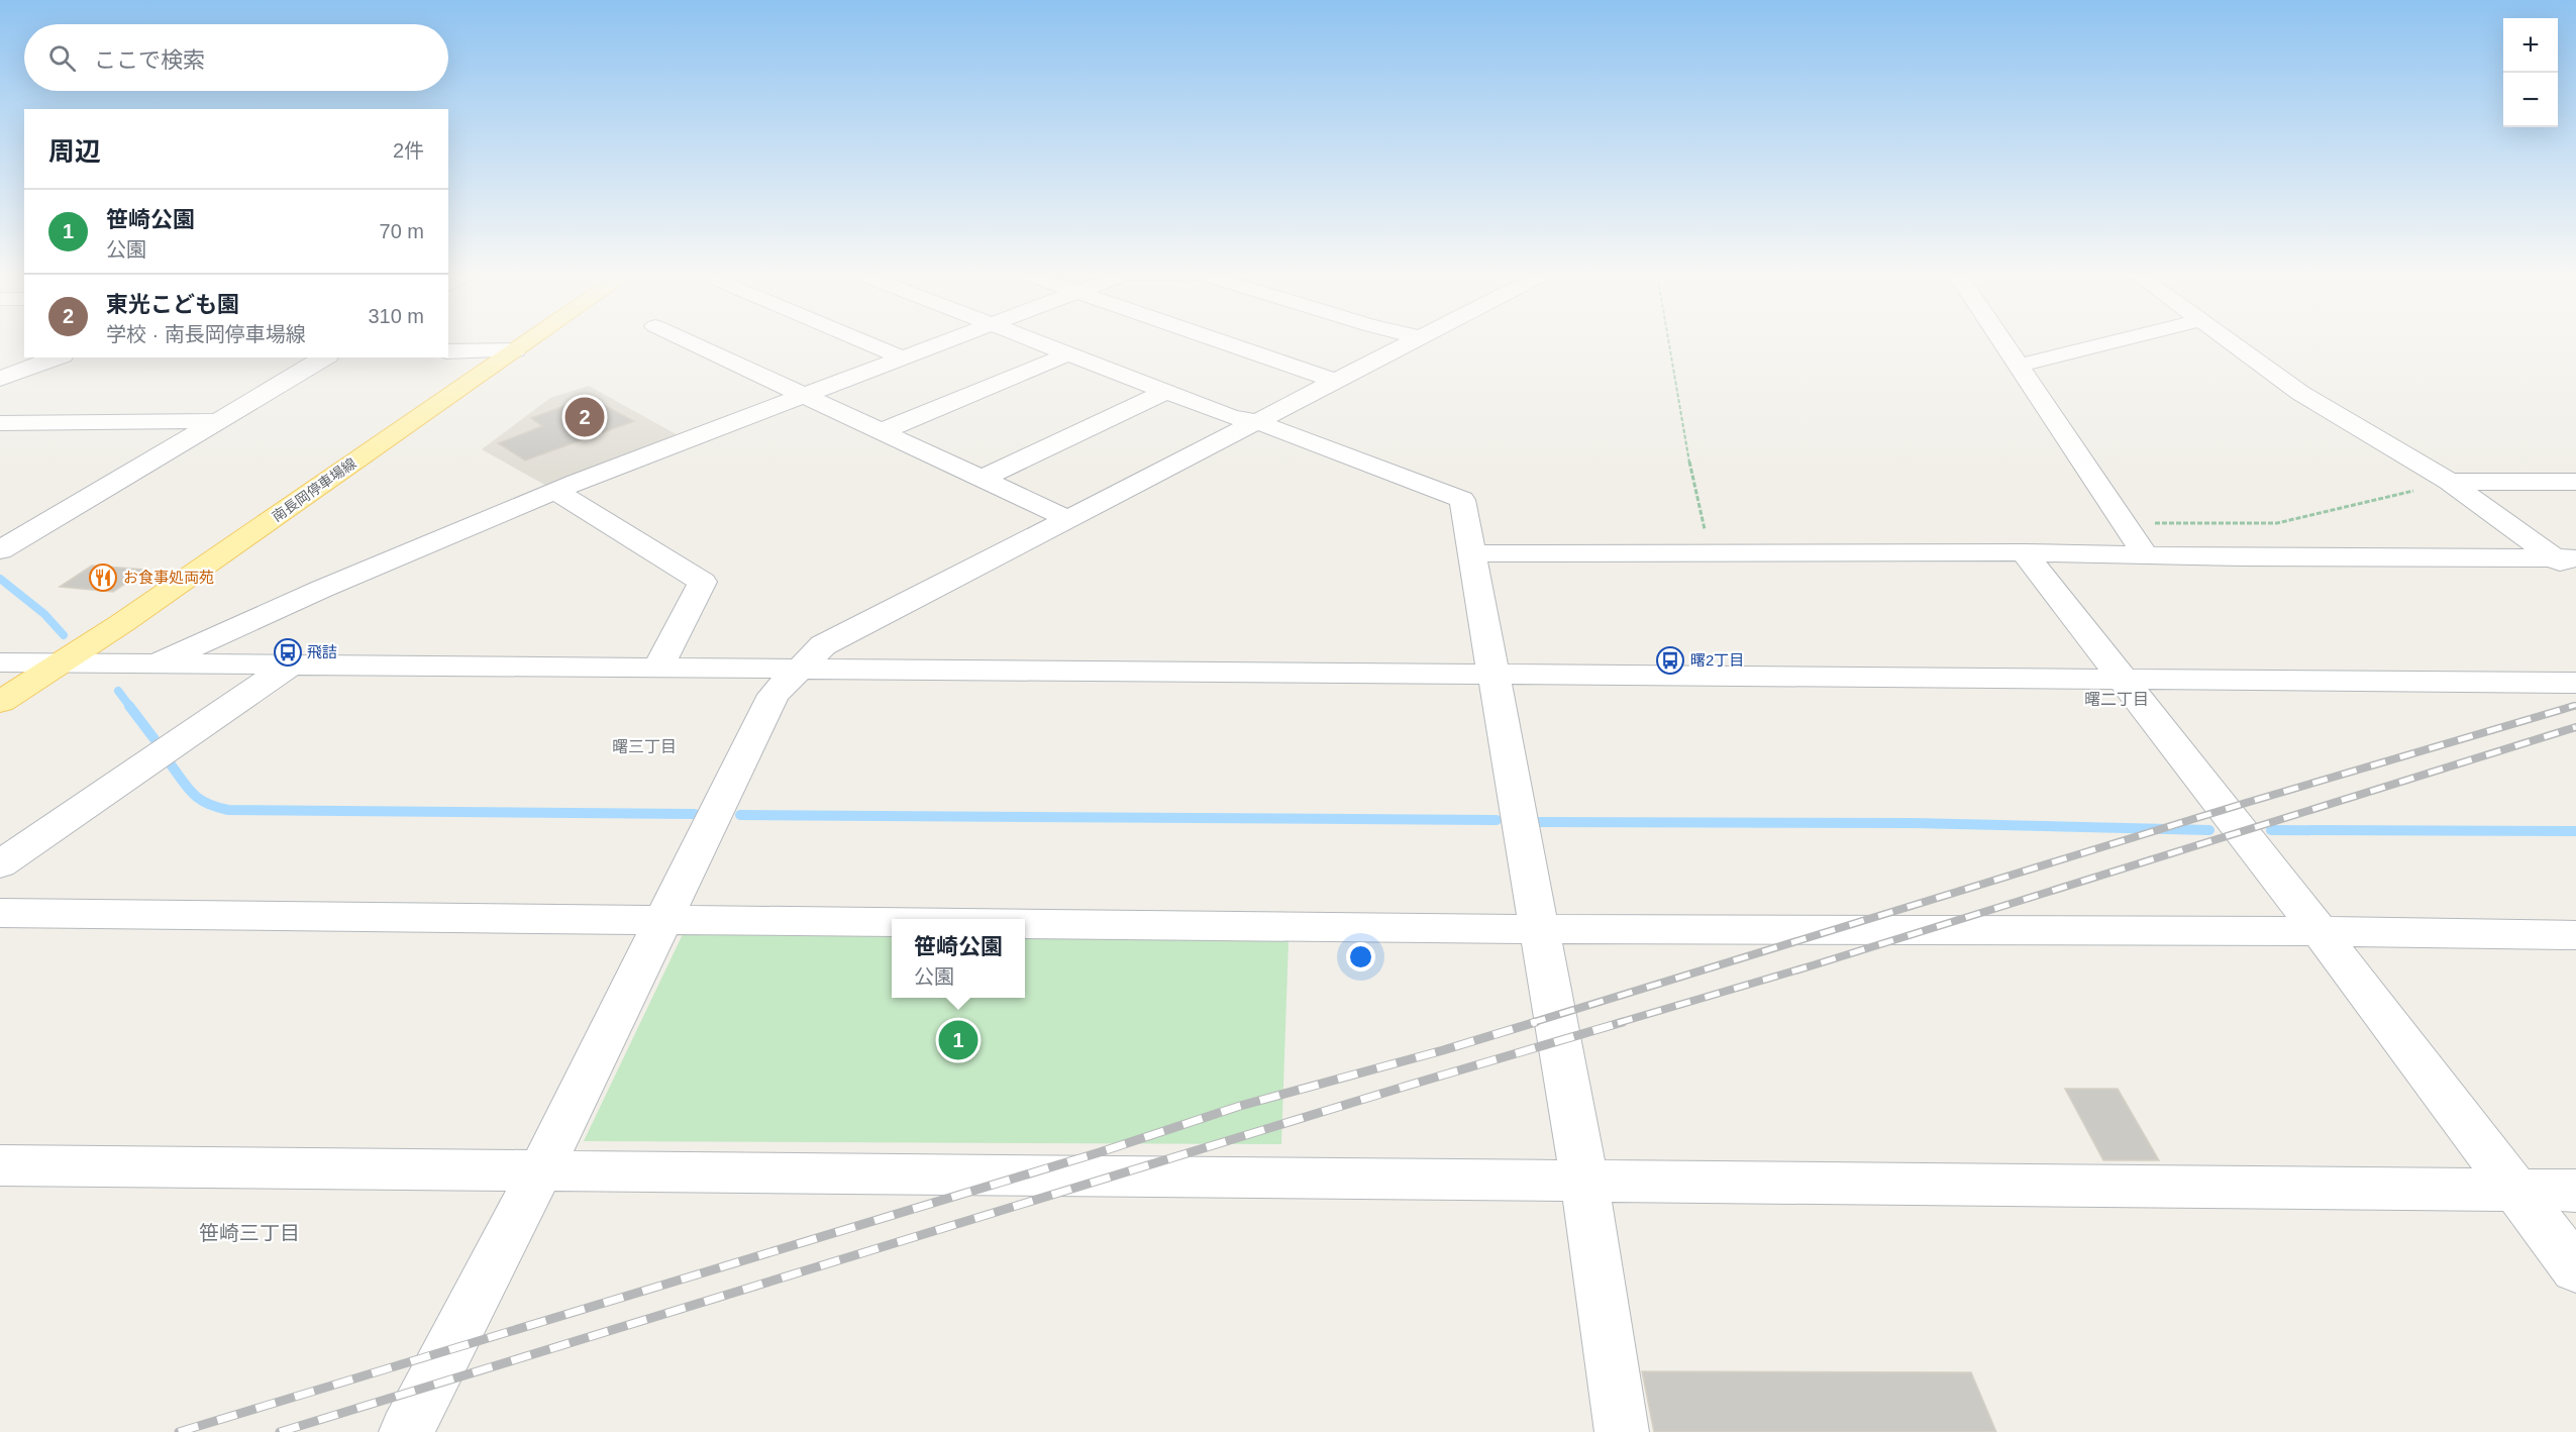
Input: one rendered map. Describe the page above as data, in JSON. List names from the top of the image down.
{
  "streets": {
    "main road": ["南長岡停車場線"]
  },
  "districts": ["曙二丁目", "曙三丁目", "笹崎三丁目"],
  "places": {
    "restaurant": ["お食事処両苑"],
    "bus stop": ["飛詰", "曙2丁目"]
  },
  "page": {
    "map_buttons": ["+", "−"],
    "search": "ここで検索",
    "heading": ["周辺", "2件"],
    "list": [
      {
        "mark": "1",
        "name": "笹崎公園",
        "note": "公園",
        "value": "70 m"
      },
      {
        "mark": "2",
        "name": "東光こども園",
        "note": "学校 · 南長岡停車場線",
        "value": "310 m"
      }
    ],
    "pins": ["2", "1"],
    "popup": ["笹崎公園", "公園"]
  }
}
